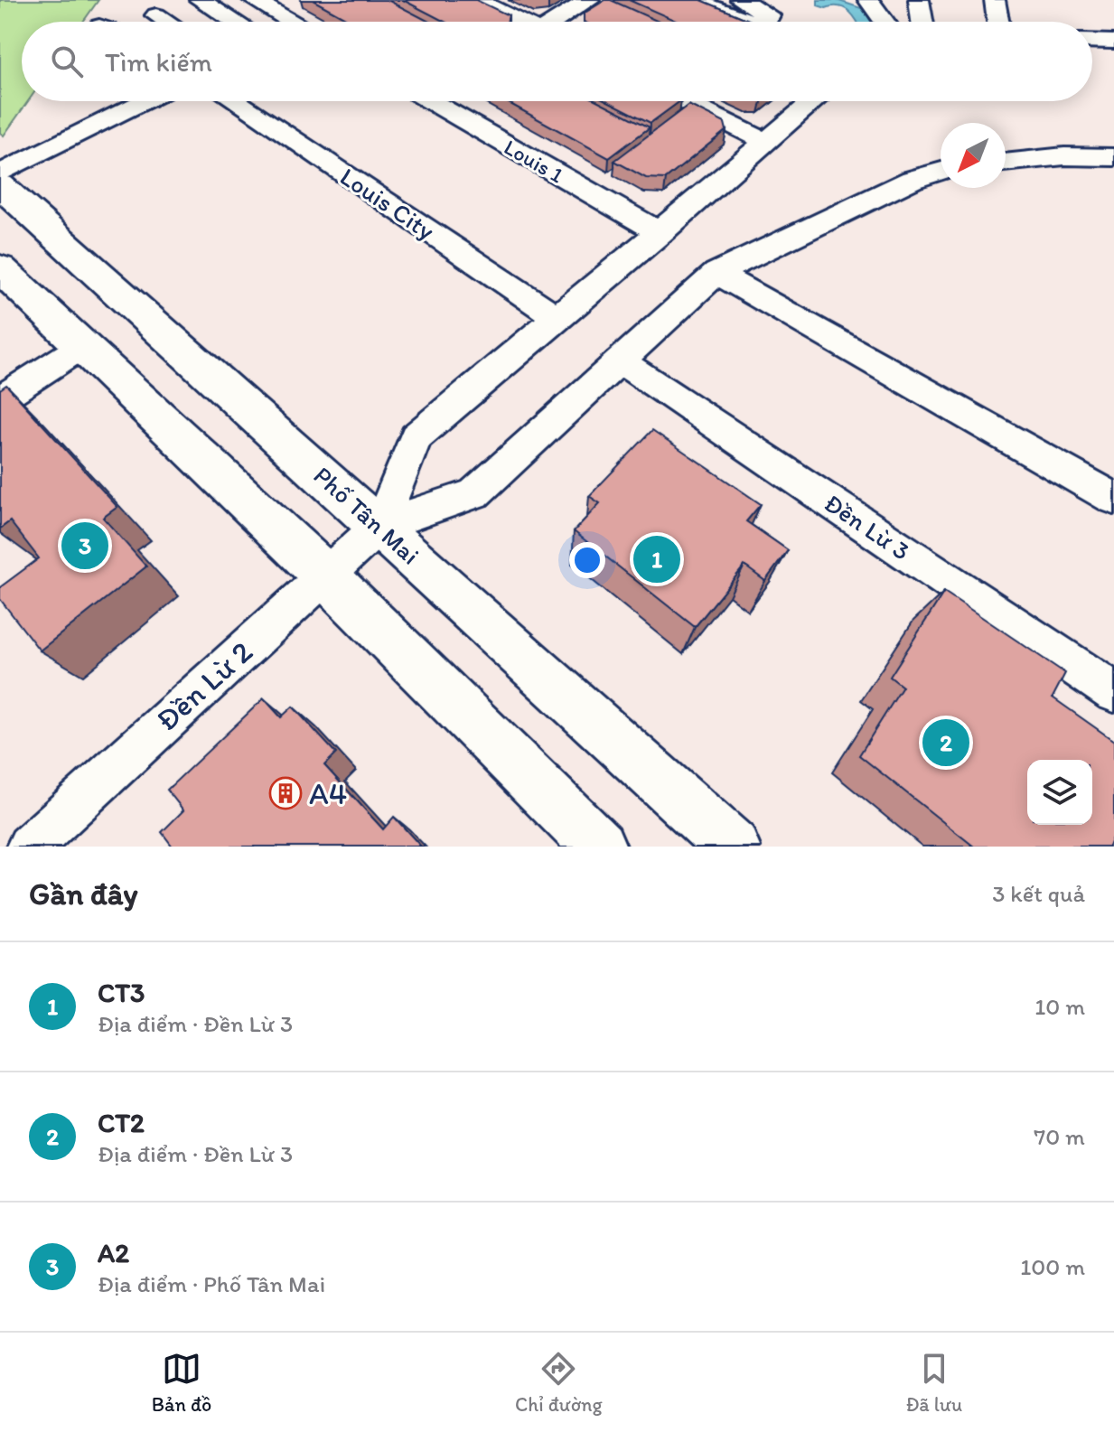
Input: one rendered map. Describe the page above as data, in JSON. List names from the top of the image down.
{
  "streets": {
    "main road": ["Phố Tân Mai"],
    "street": [
      "Louis 1",
      "Louis City",
      "Đền Lừ 3",
      "Đền Lừ 2"
    ]
  },
  "crossings": [
    ["Phố Tân Mai", "Đền Lừ 2"]
  ],
  "places": {
    "building": ["A4"]
  },
  "north": "bottom left",
  "page": {
    "search": "Tìm kiếm",
    "pins": ["3", "1", "2"],
    "heading": ["Gần đây", "3 kết quả"],
    "list": [
      {
        "mark": "1",
        "name": "CT3",
        "note": "Địa điểm · Đền Lừ 3",
        "value": "10 m"
      },
      {
        "mark": "2",
        "name": "CT2",
        "note": "Địa điểm · Đền Lừ 3",
        "value": "70 m"
      },
      {
        "mark": "3",
        "name": "A2",
        "note": "Địa điểm · Phố Tân Mai",
        "value": "100 m"
      }
    ],
    "nav": ["Bản đồ", "Chỉ đường", "Đã lưu"]
  }
}
